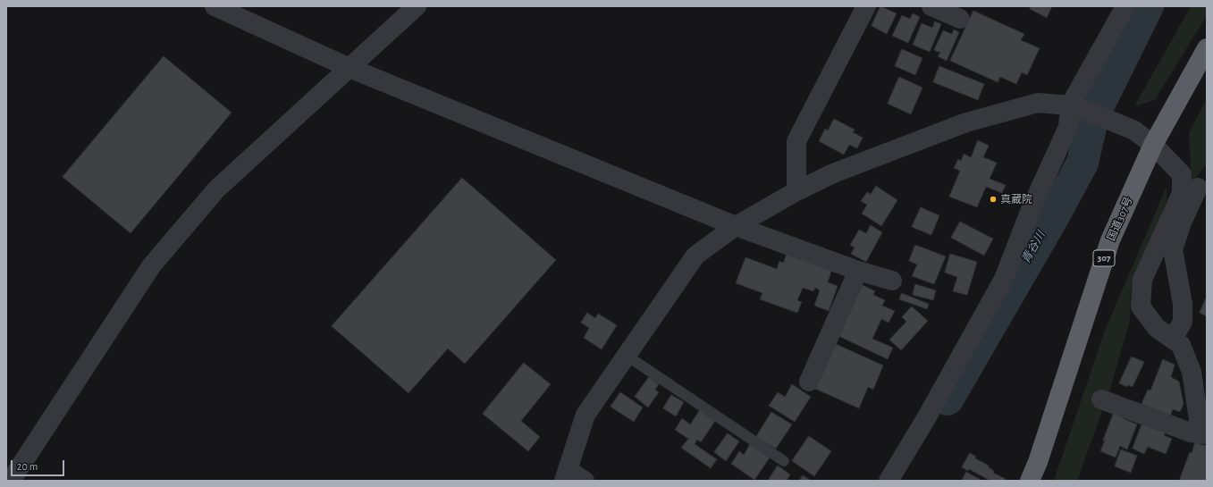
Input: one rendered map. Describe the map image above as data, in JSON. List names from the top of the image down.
{
  "streets": {
    "highway": ["国道307号", "307"]
  },
  "water": ["青谷川"],
  "places": ["真蔵院"],
  "scale_bar": "20 m"
}
